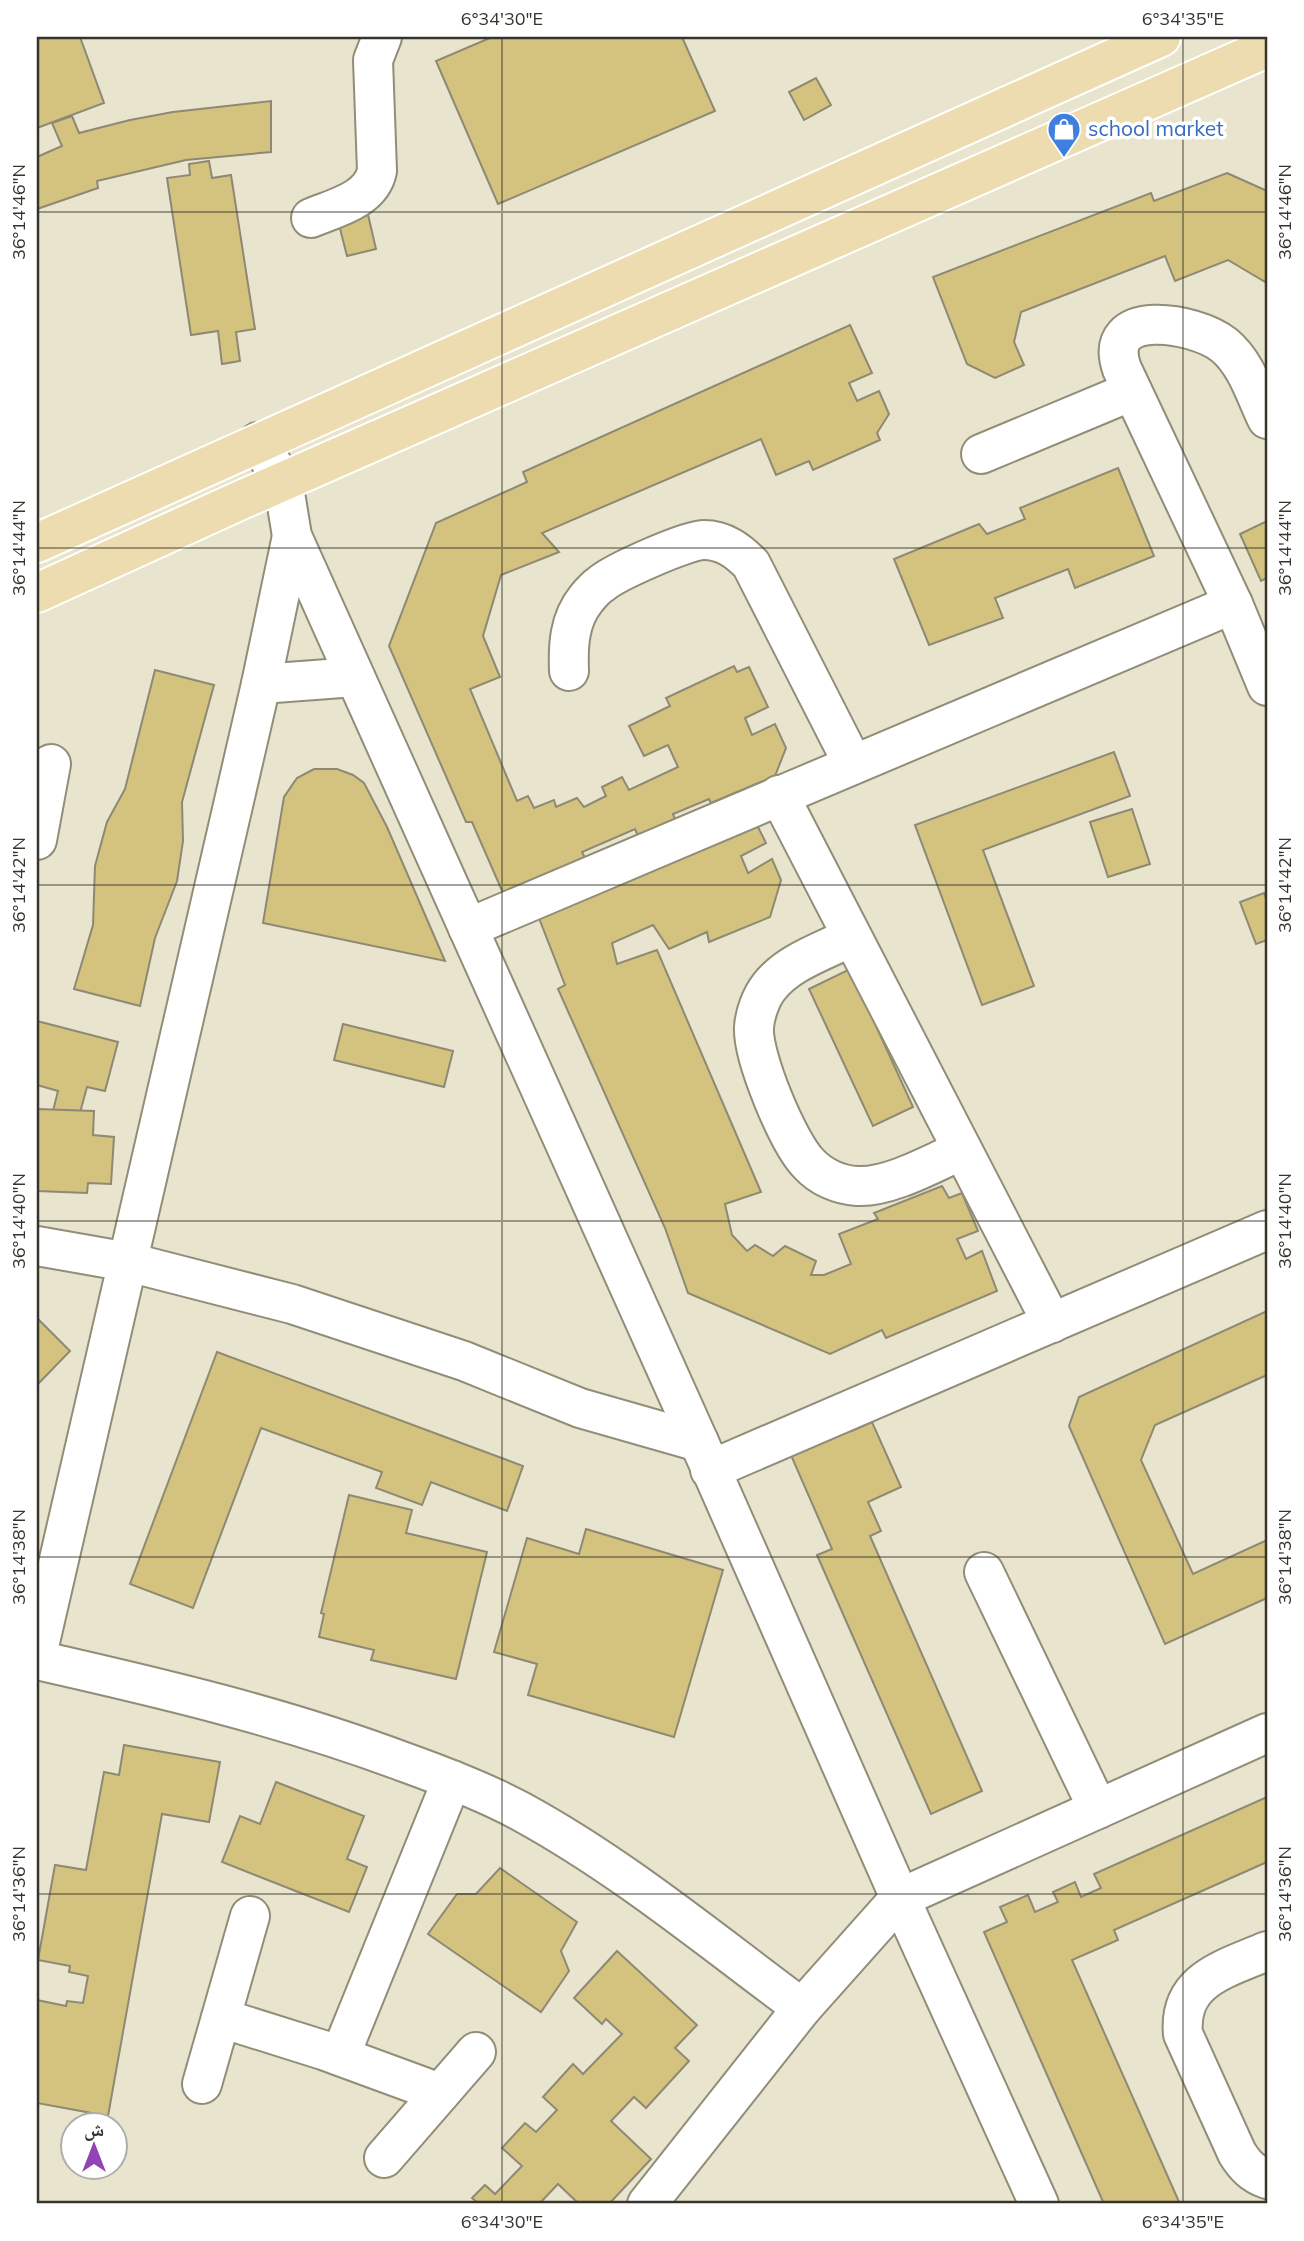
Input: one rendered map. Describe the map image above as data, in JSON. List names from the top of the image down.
{
  "places": {
    "shop": ["school market"]
  },
  "north": "top",
  "coordinates": [
    "6°34'30\"E",
    "6°34'35\"E",
    "36°14'46\"N",
    "36°14'44\"N",
    "36°14'42\"N",
    "36°14'40\"N",
    "36°14'38\"N",
    "36°14'36\"N"
  ]
}
